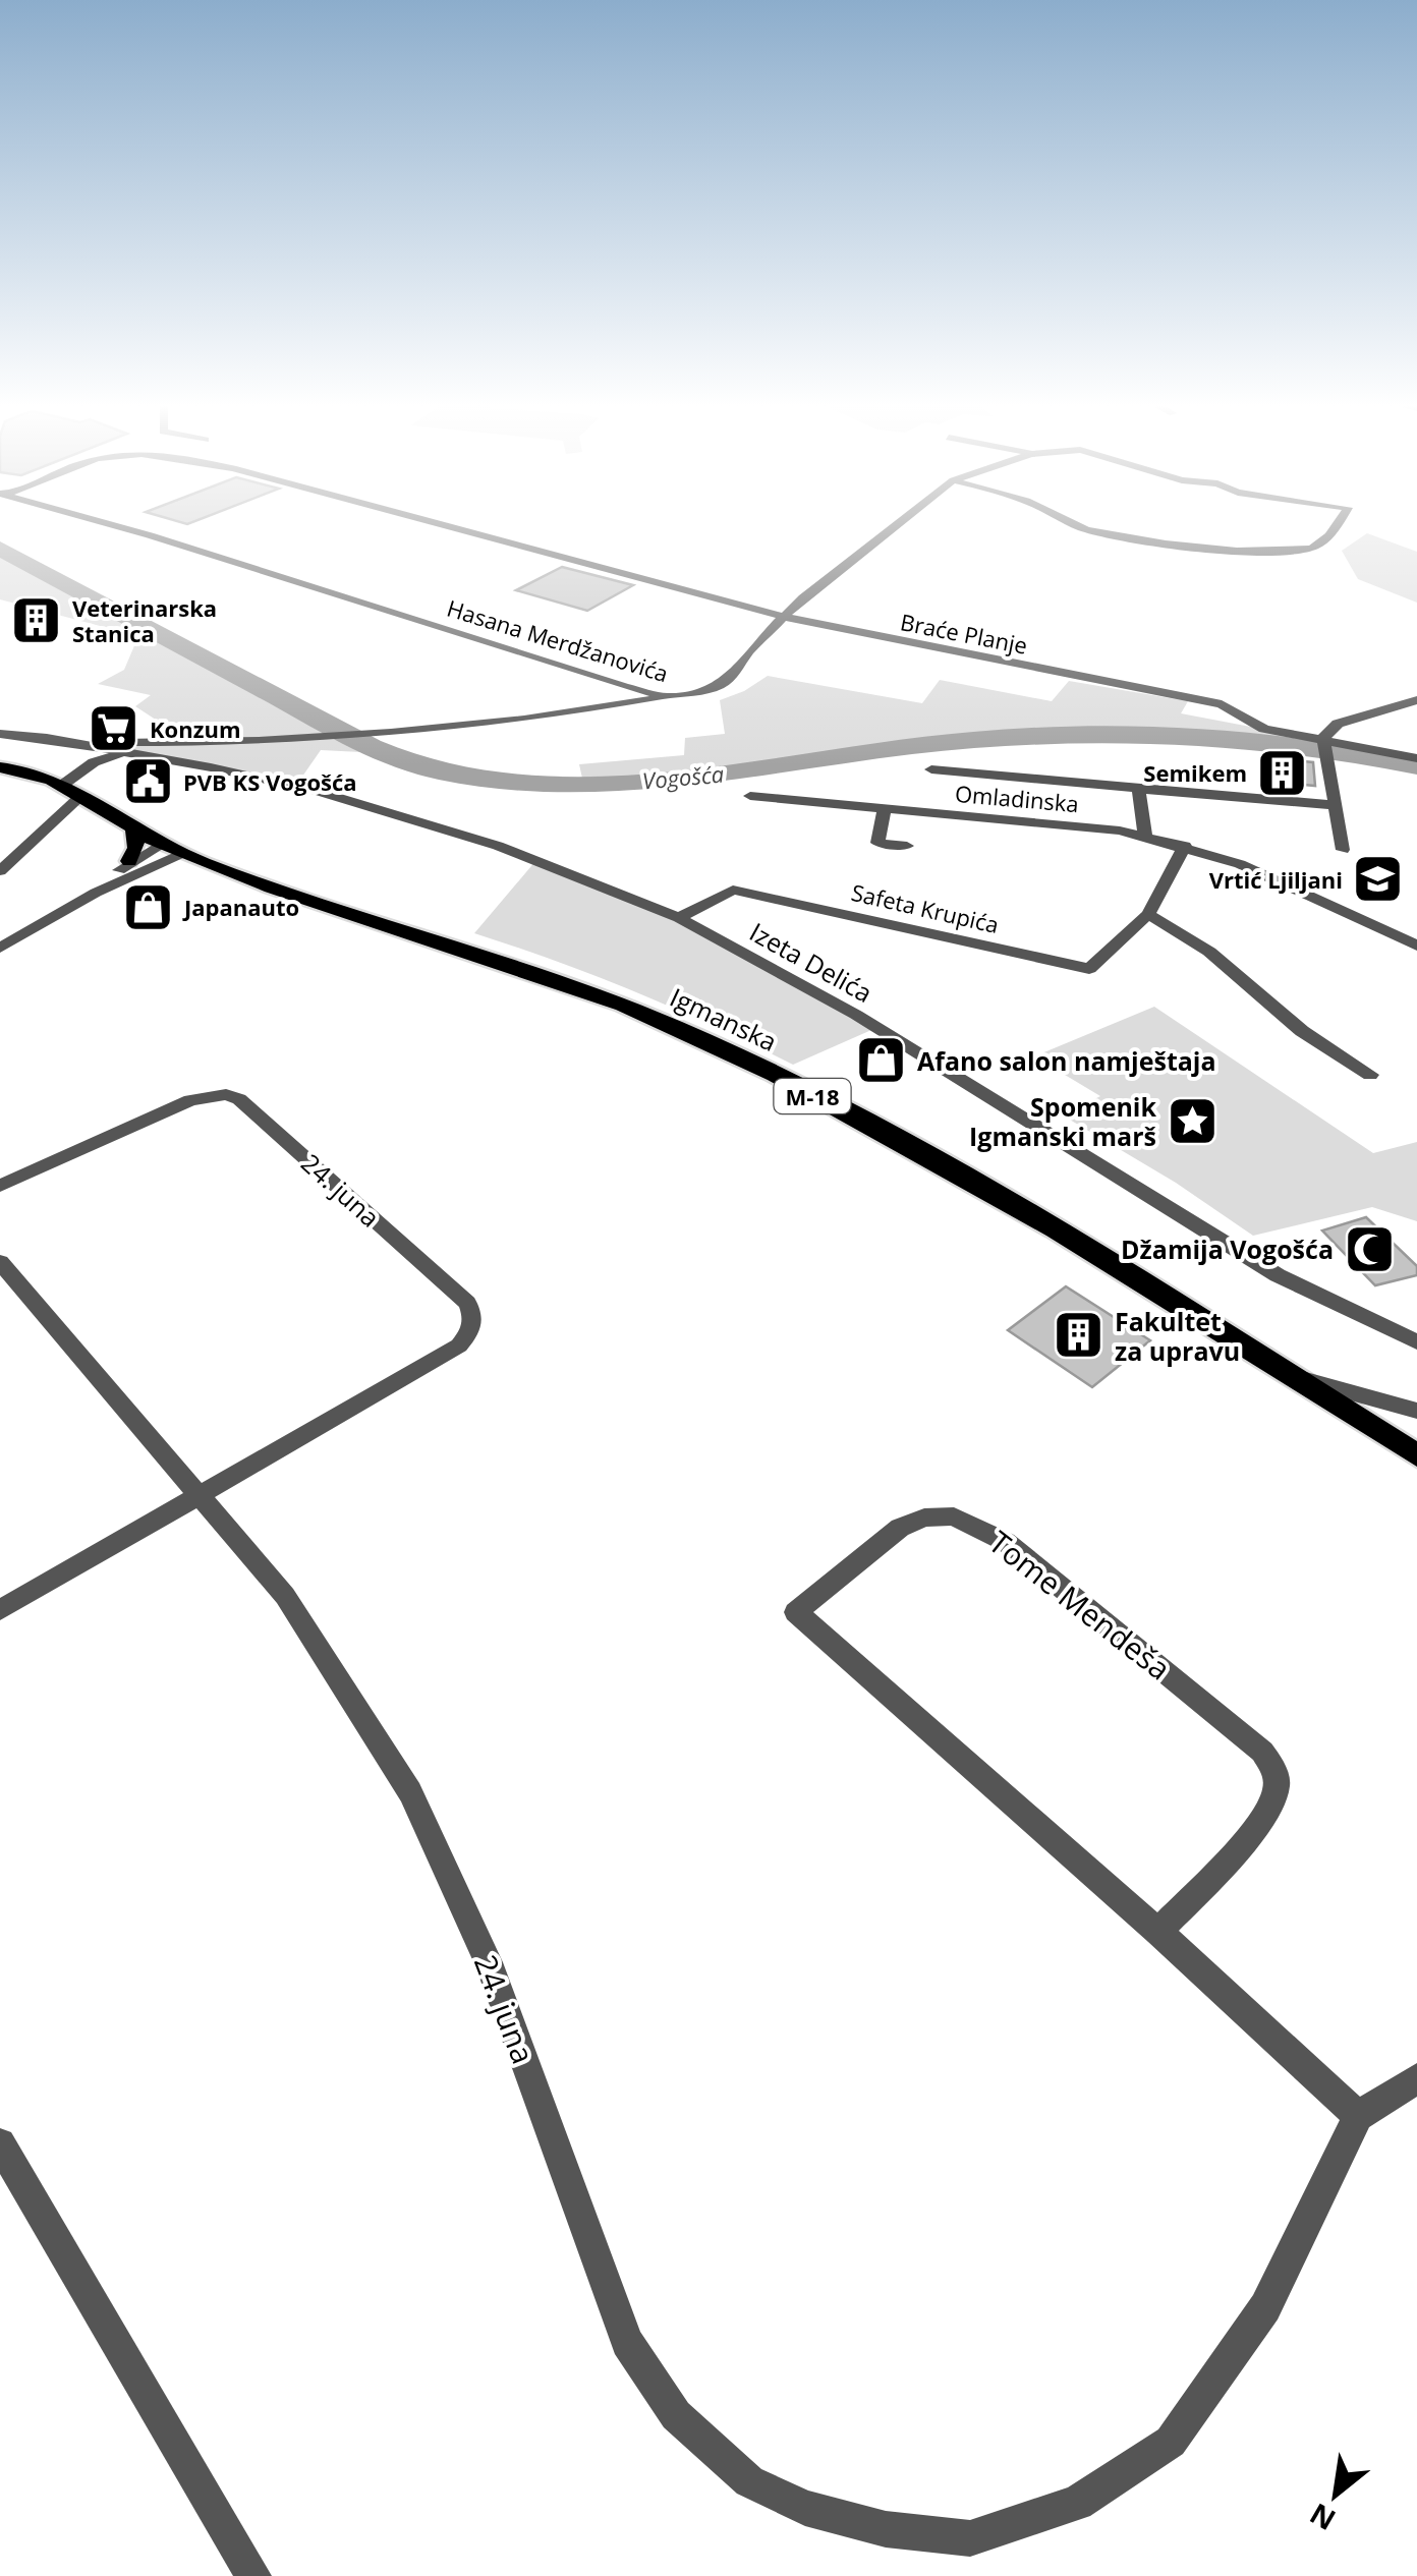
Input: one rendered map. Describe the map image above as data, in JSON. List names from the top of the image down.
{
  "streets": {
    "main road": ["Igmanska", "M-18"],
    "street": [
      "Braće Planje",
      "Hasana Merdžanovića",
      "Omladinska",
      "Safeta Krupića",
      "Izeta Delića",
      "24. juna",
      "Tome Mendeša"
    ]
  },
  "crossings": [
    ["Braće Planje", "Hasana Merdžanovića"],
    ["Omladinska", "Safeta Krupića"],
    ["Safeta Krupića", "Izeta Delića"],
    ["24. juna", "Tome Mendeša"]
  ],
  "water": ["Vogošća"],
  "places": {
    "building": ["Veterinarska Stanica", "Semikem", "Fakultet za upravu"],
    "supermarket": ["Konzum"],
    "public building": ["PVB KS Vogošća"],
    "school or university": ["Vrtić Ljiljani"],
    "shop": ["Japanauto", "Afano salon namještaja"],
    "place": ["Spomenik Igmanski marš"],
    "mosque": ["Džamija Vogošća"]
  },
  "north": "bottom left"
}
